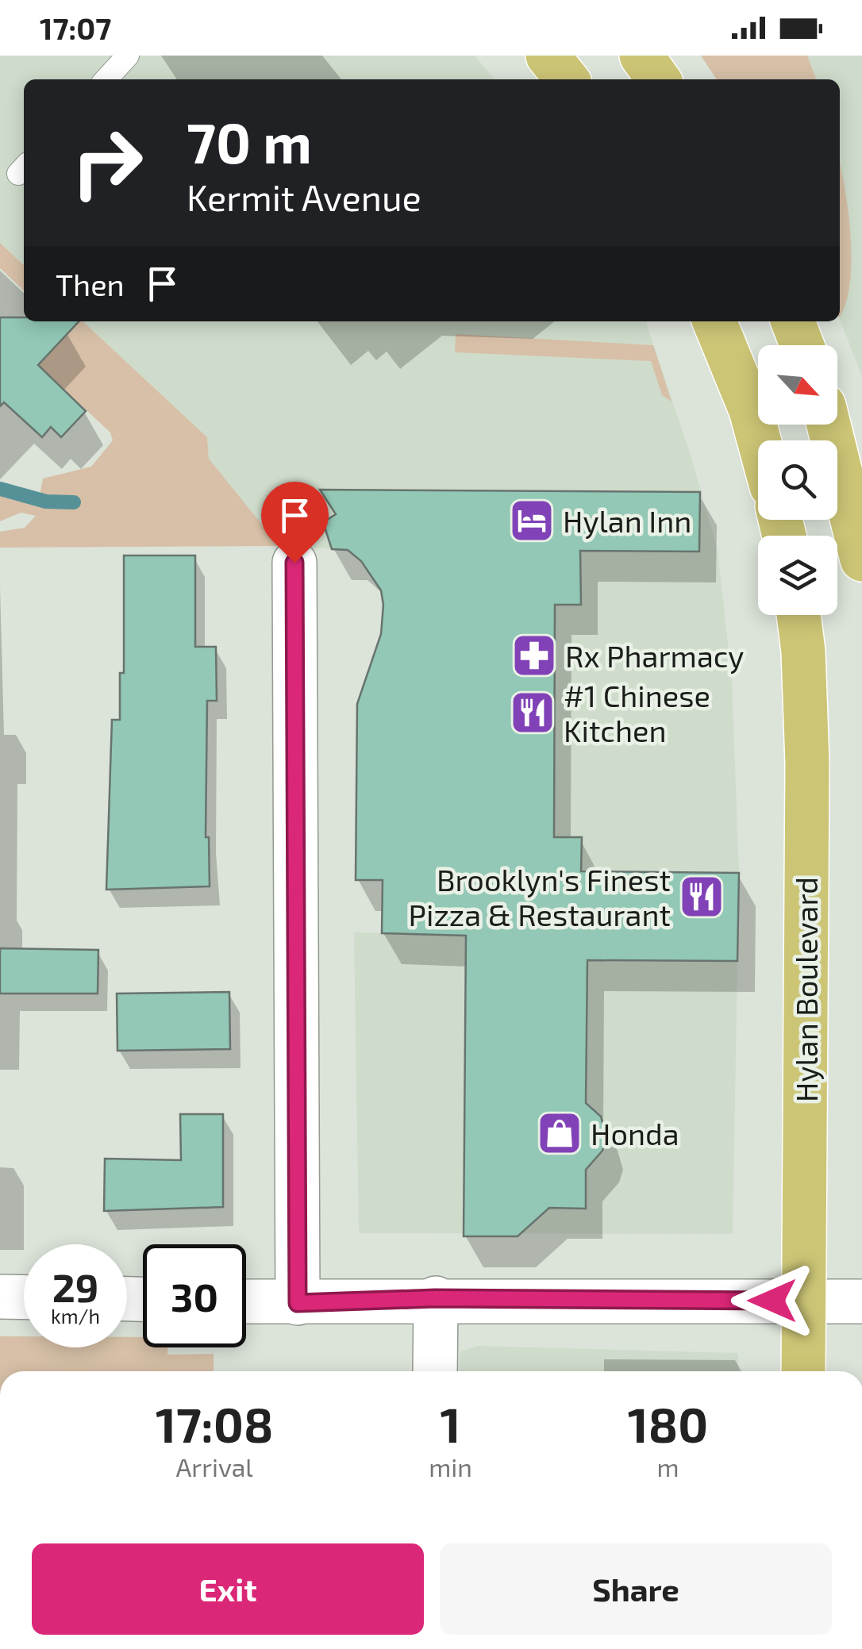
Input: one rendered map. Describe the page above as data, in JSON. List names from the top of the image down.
{
  "streets": {
    "main road": ["Hylan Boulevard"]
  },
  "places": {
    "hotel": ["Hylan Inn"],
    "pharmacy": ["Rx Pharmacy"],
    "restaurant": ["#1 Chinese Kitchen", "Brooklyn's Finest Pizza & Restaurant"],
    "shop": ["Honda"]
  },
  "north": "bottom right",
  "page": {
    "status": "17:07",
    "turn": ["70 m", "Kermit Avenue"],
    "then": "Then",
    "speed": "29 km/h",
    "limit": "30",
    "eta": [
      "17:08",
      "Arrival",
      "1",
      "min",
      "180",
      "m"
    ],
    "buttons": ["Exit", "Share"]
  }
}
